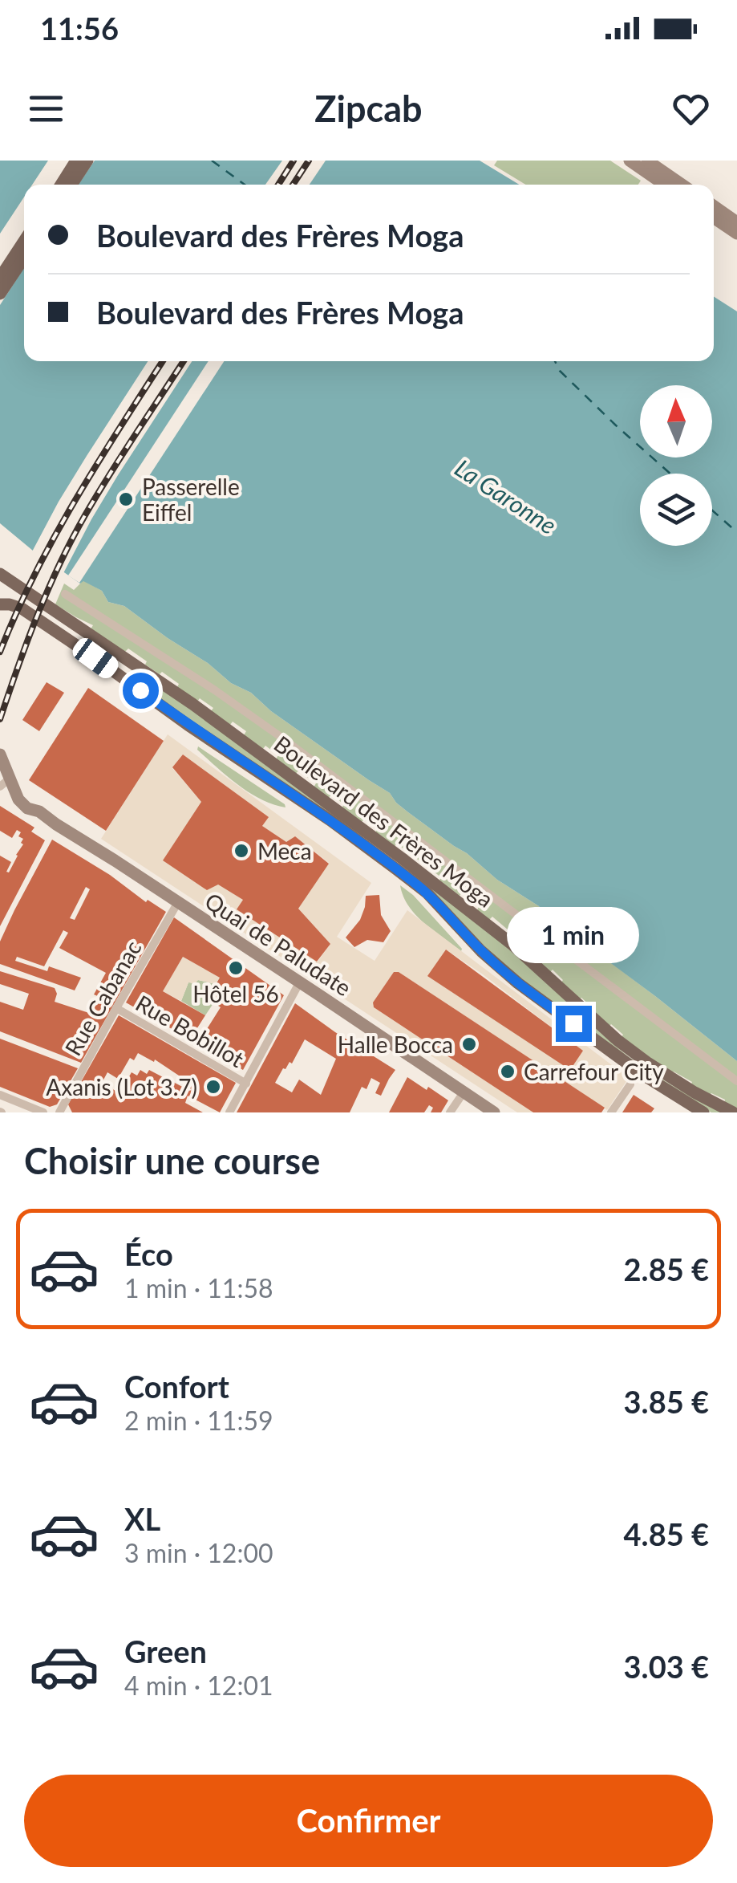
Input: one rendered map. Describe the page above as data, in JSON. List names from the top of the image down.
{
  "streets": {
    "main road": ["Boulevard des Frères Moga"],
    "street": ["Quai de Paludate", "Rue Cabanac", "Rue Bobillot"]
  },
  "crossings": [
    ["Quai de Paludate", "Rue Cabanac"],
    ["Rue Cabanac", "Rue Bobillot"]
  ],
  "water": ["La Garonne"],
  "places": [
    "Passerelle Eiffel",
    "Meca",
    "Hôtel 56",
    "Halle Bocca",
    "Carrefour City",
    "Axanis (Lot 3.7)"
  ],
  "north": "top",
  "page": {
    "status": "11:56",
    "header": "Zipcab",
    "banner": ["Boulevard des Frères Moga", "Boulevard des Frères Moga"],
    "bubble": "1 min",
    "heading": "Choisir une course",
    "list": [
      {
        "name": "Éco",
        "note": "1 min · 11:58",
        "value": "2.85 €"
      },
      {
        "name": "Confort",
        "note": "2 min · 11:59",
        "value": "3.85 €"
      },
      {
        "name": "XL",
        "note": "3 min · 12:00",
        "value": "4.85 €"
      },
      {
        "name": "Green",
        "note": "4 min · 12:01",
        "value": "3.03 €"
      }
    ],
    "buttons": "Confirmer"
  }
}
